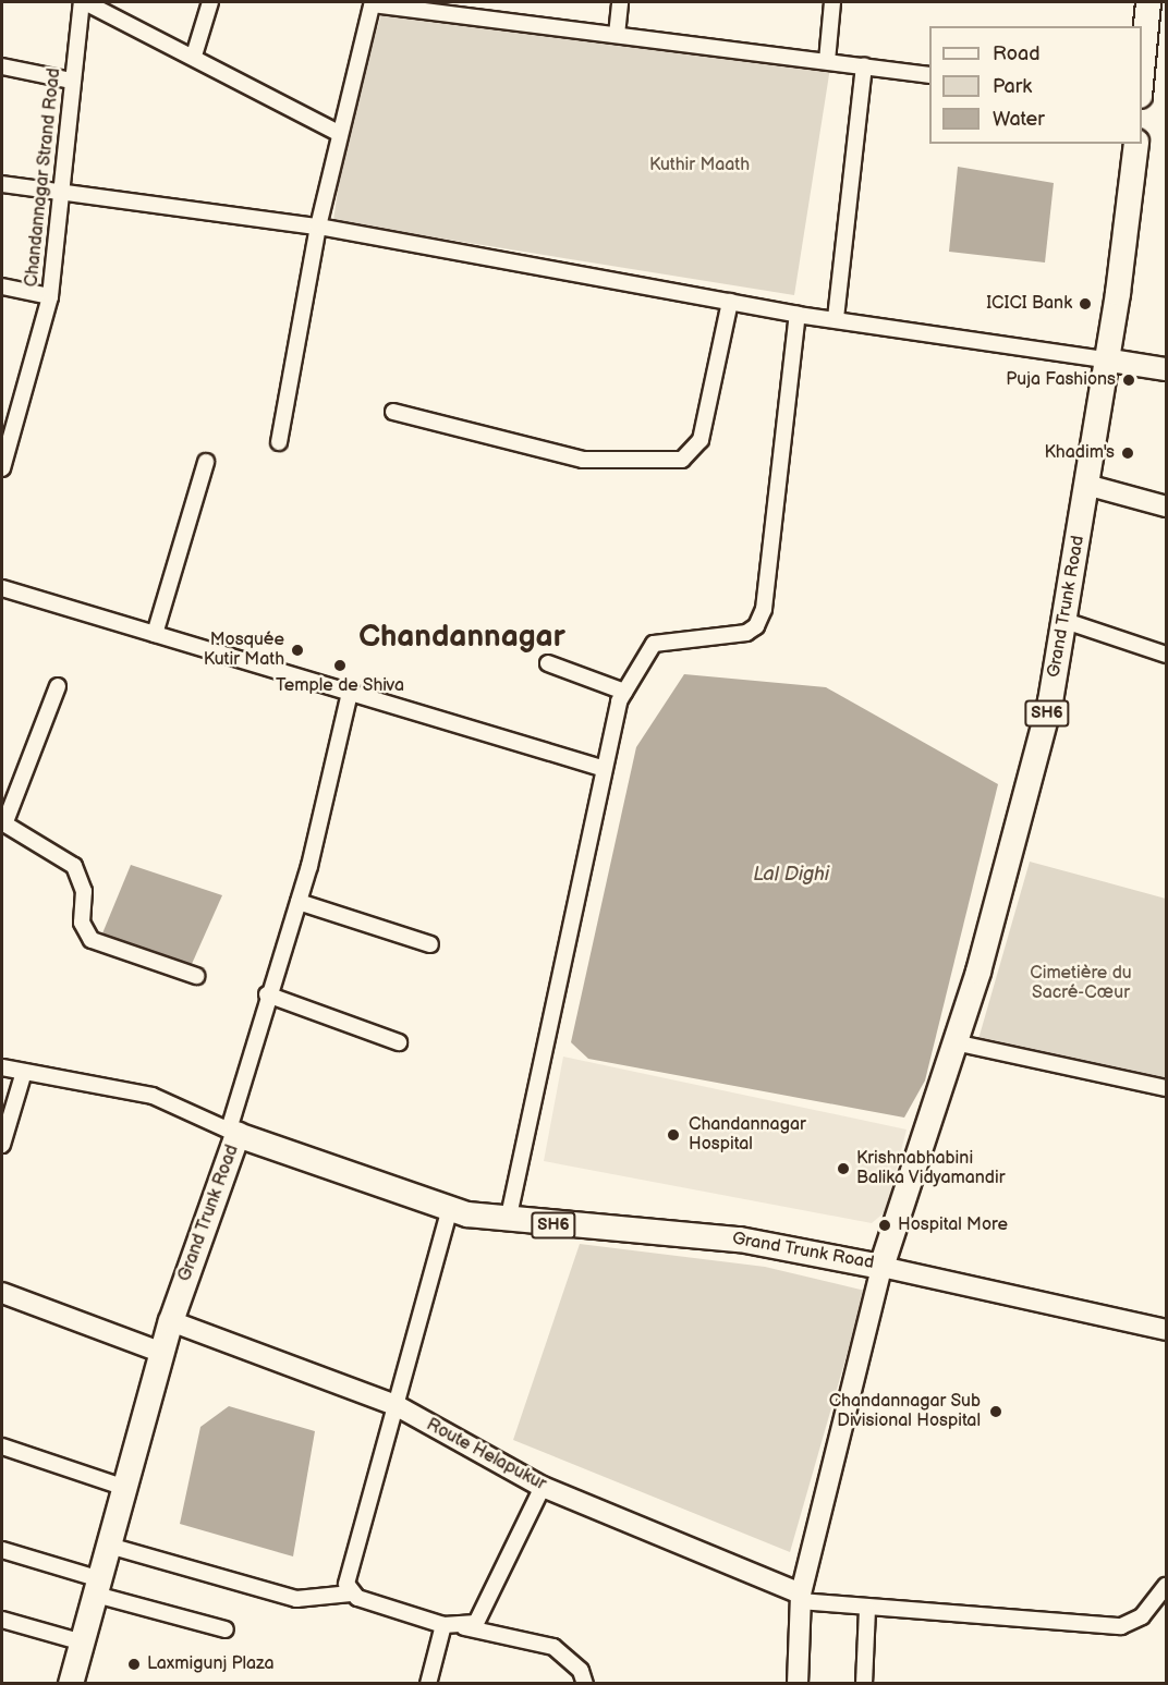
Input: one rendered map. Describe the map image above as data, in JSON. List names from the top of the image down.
{
  "streets": {
    "main road": ["Grand Trunk Road", "SH6"],
    "street": ["Chandannagar Strand Road", "Route Helapukur"]
  },
  "crossings": [
    ["Grand Trunk Road", "Route Helapukur"]
  ],
  "districts": ["Chandannagar"],
  "water": ["Lal Dighi"],
  "parks": ["Kuthir Maath", "Cimetière du Sacré-Cœur"],
  "places": [
    "ICICI Bank",
    "Puja Fashions",
    "Khadim's",
    "Mosquée Kutir Math",
    "Temple de Shiva",
    "Chandannagar Hospital",
    "Krishnabhabini Balika Vidyamandir",
    "Hospital More",
    "Chandannagar Sub Divisional Hospital",
    "Laxmigunj Plaza"
  ],
  "legend": ["Road", "Park", "Water"]
}
